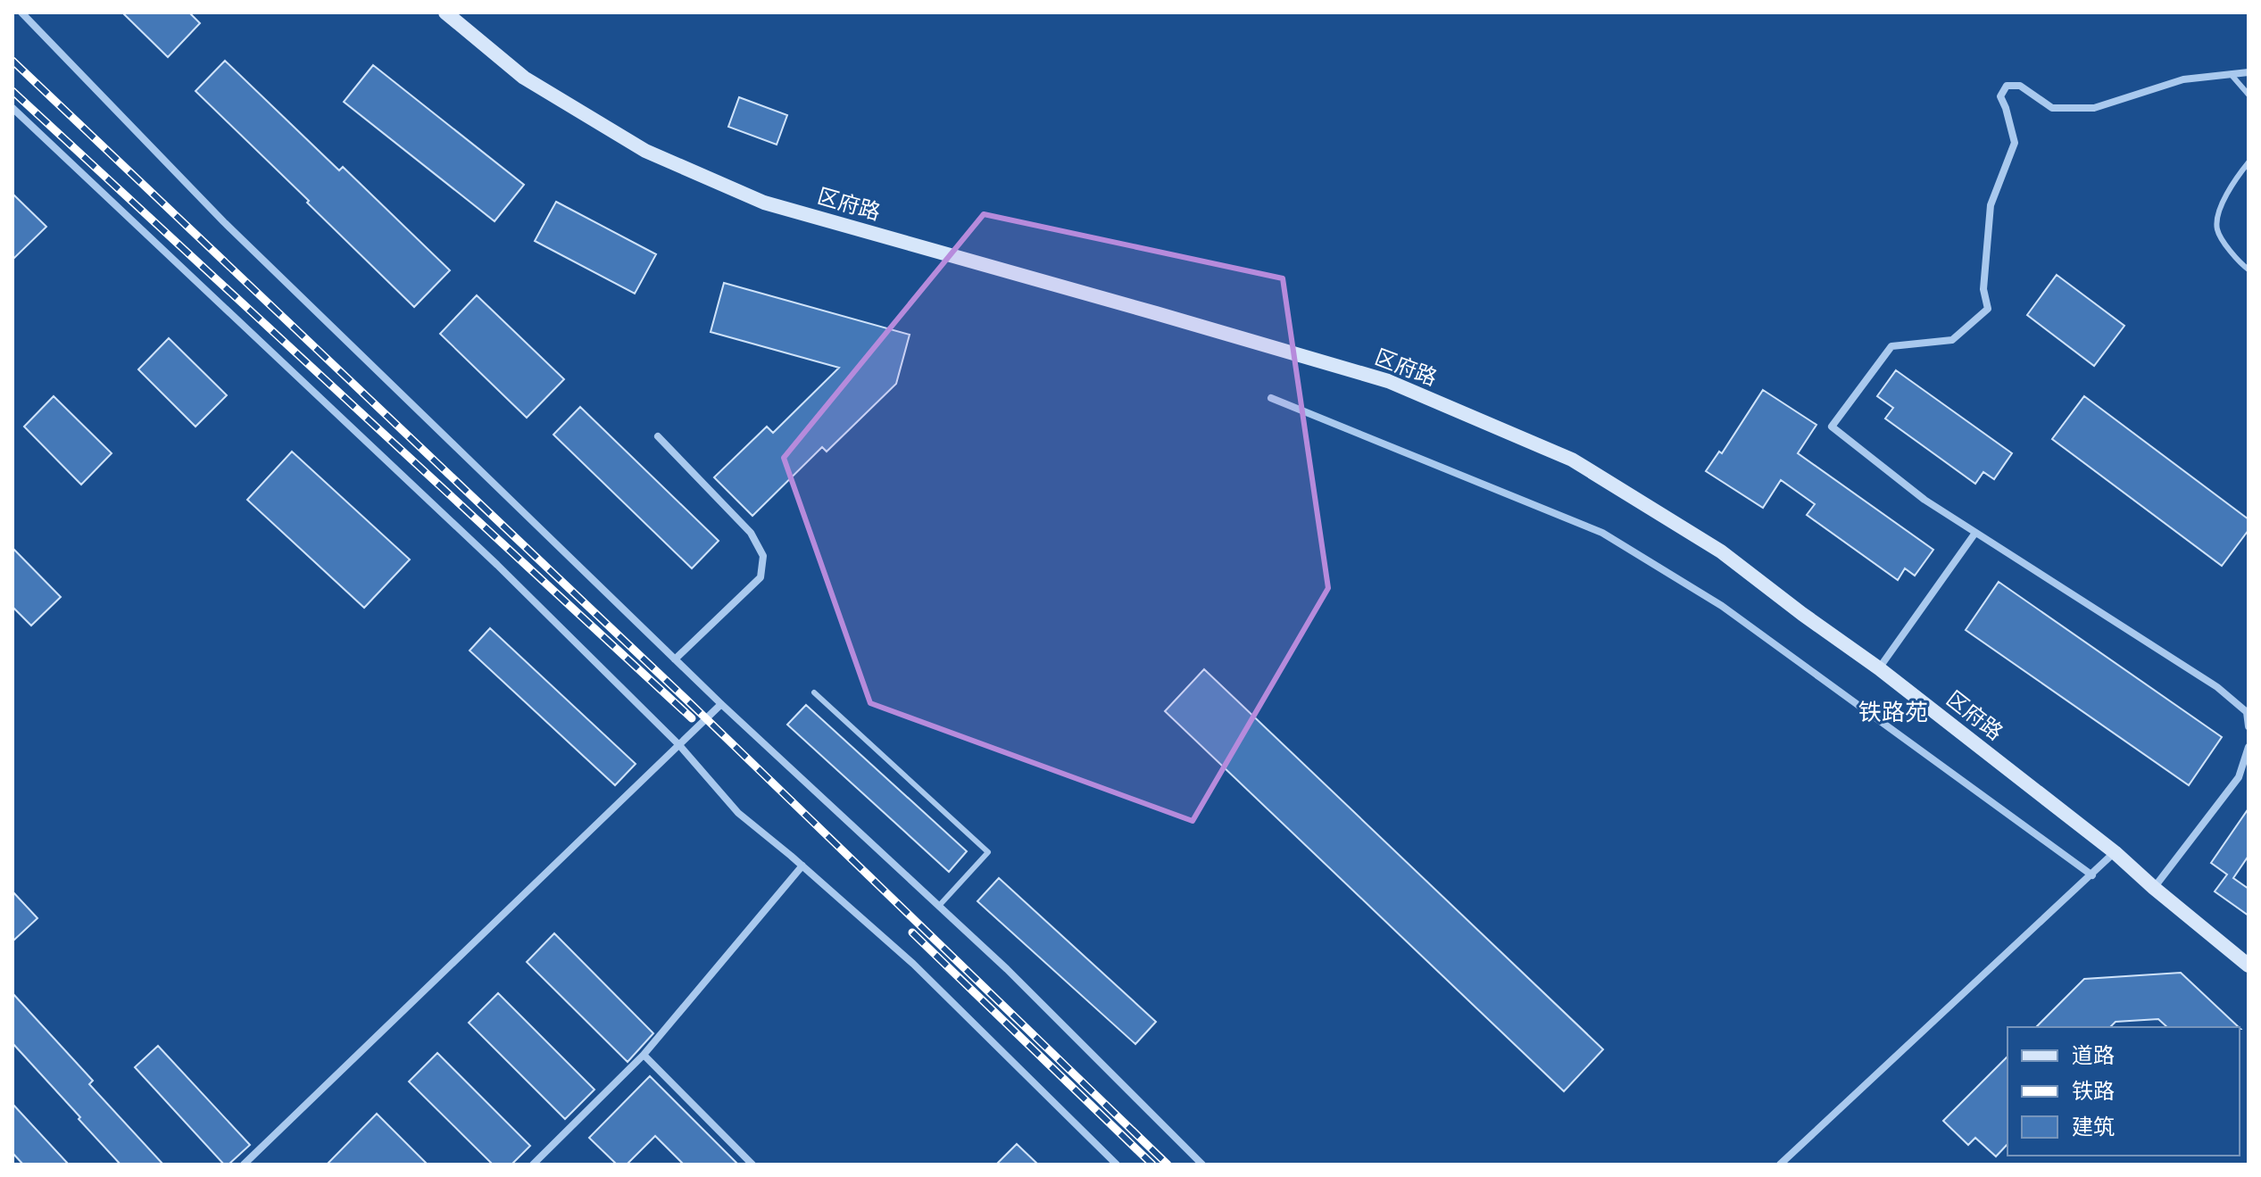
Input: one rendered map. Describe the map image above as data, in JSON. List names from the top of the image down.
{
  "streets": {
    "main road": ["区府路"]
  },
  "districts": ["铁路苑"],
  "legend": ["道路", "铁路", "建筑"]
}
